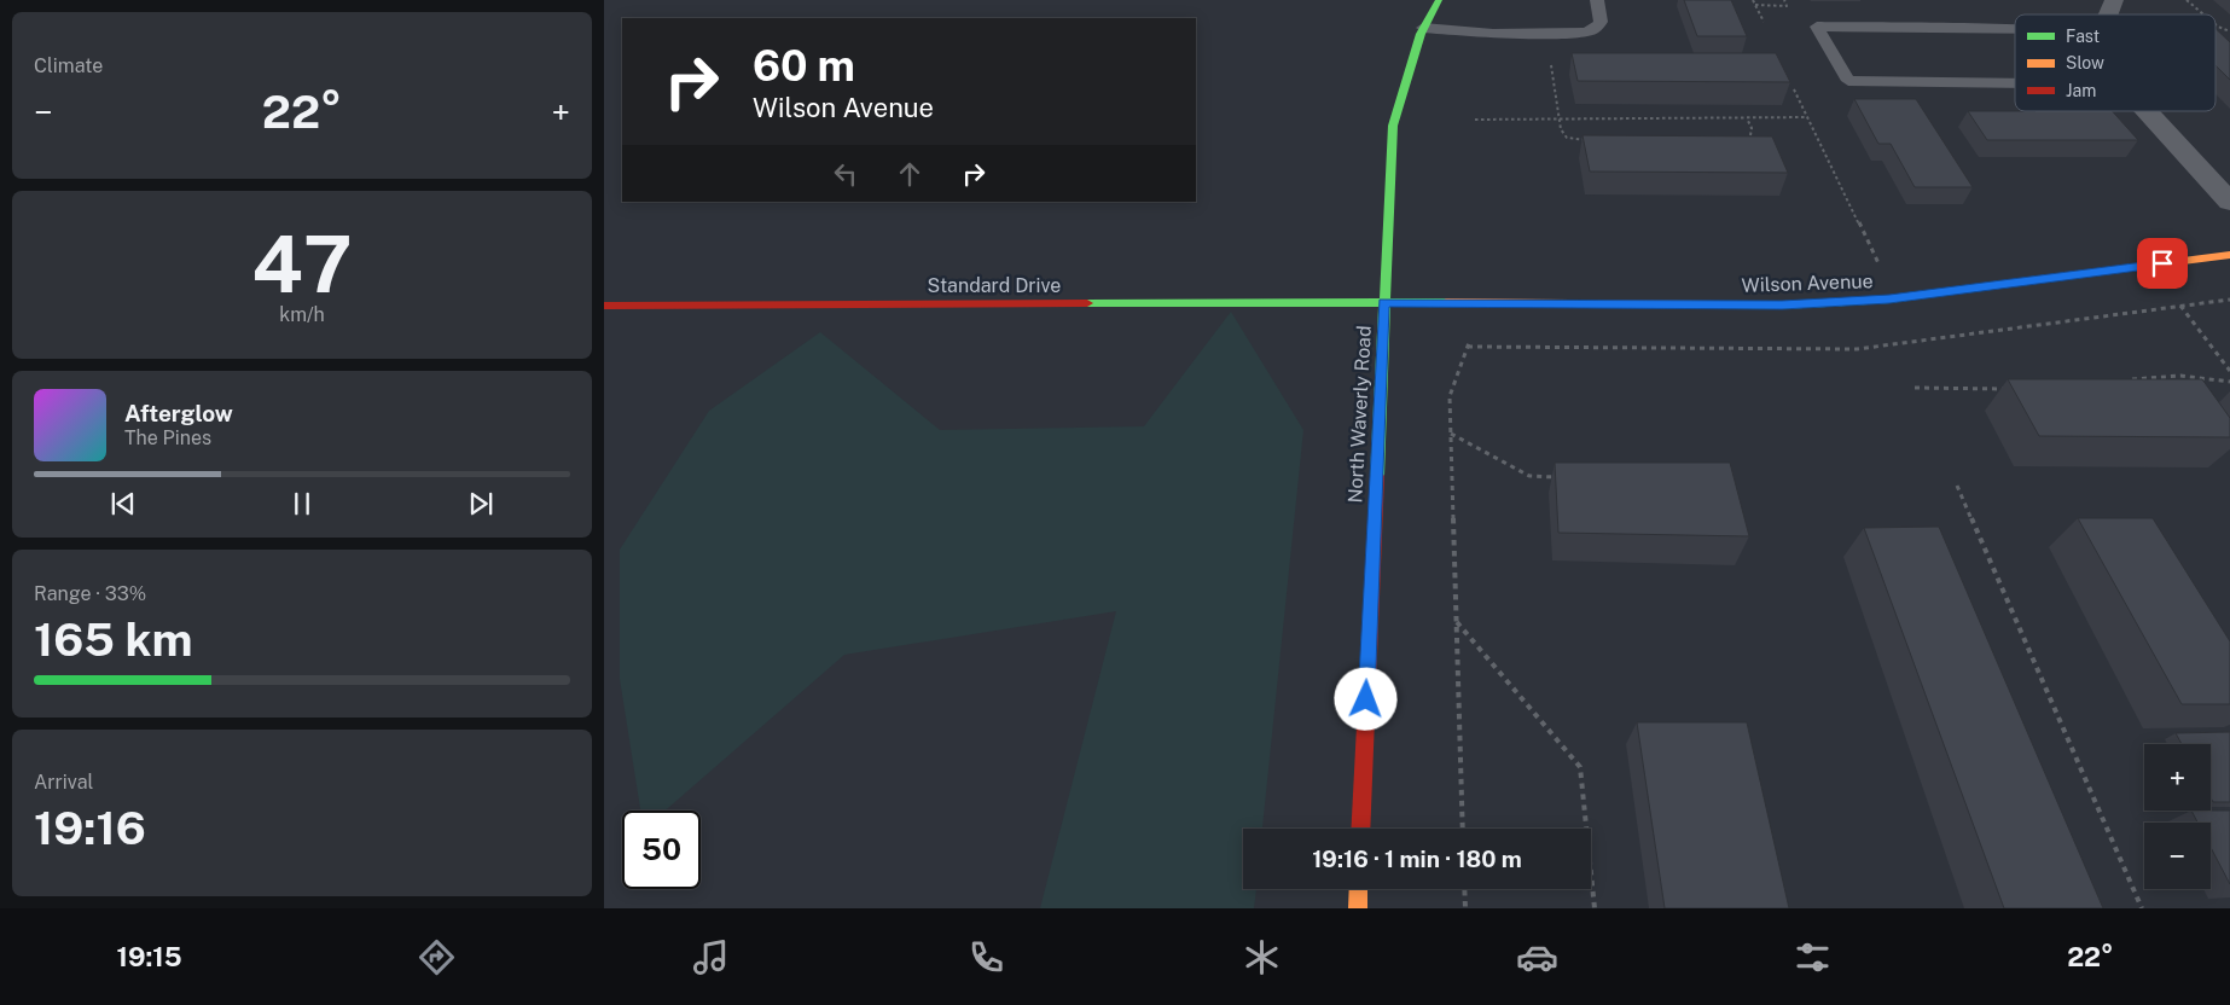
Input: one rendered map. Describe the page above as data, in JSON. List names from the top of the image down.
{
  "streets": {
    "street": ["Wilson Avenue", "Standard Drive", "North Waverly Road"]
  },
  "crossings": [
    ["Wilson Avenue", "Standard Drive"],
    ["Wilson Avenue", "North Waverly Road"],
    ["Standard Drive", "North Waverly Road"]
  ],
  "legend": ["Fast", "Slow", "Jam"],
  "page": {
    "tile": [
      "Climate",
      ["47", "km/h"],
      ["Range · 33%", "165 km"],
      ["Arrival", "19:16"]
    ],
    "turn": ["60 m", "Wilson Avenue"],
    "heat": ["−", "22°", "+"],
    "song": ["Afterglow", "The Pines"],
    "map_buttons": ["+", "−"],
    "limit": "50",
    "trip": "19:16 · 1 min · 180 m",
    "tabs": ["19:15", "22°"]
  }
}
